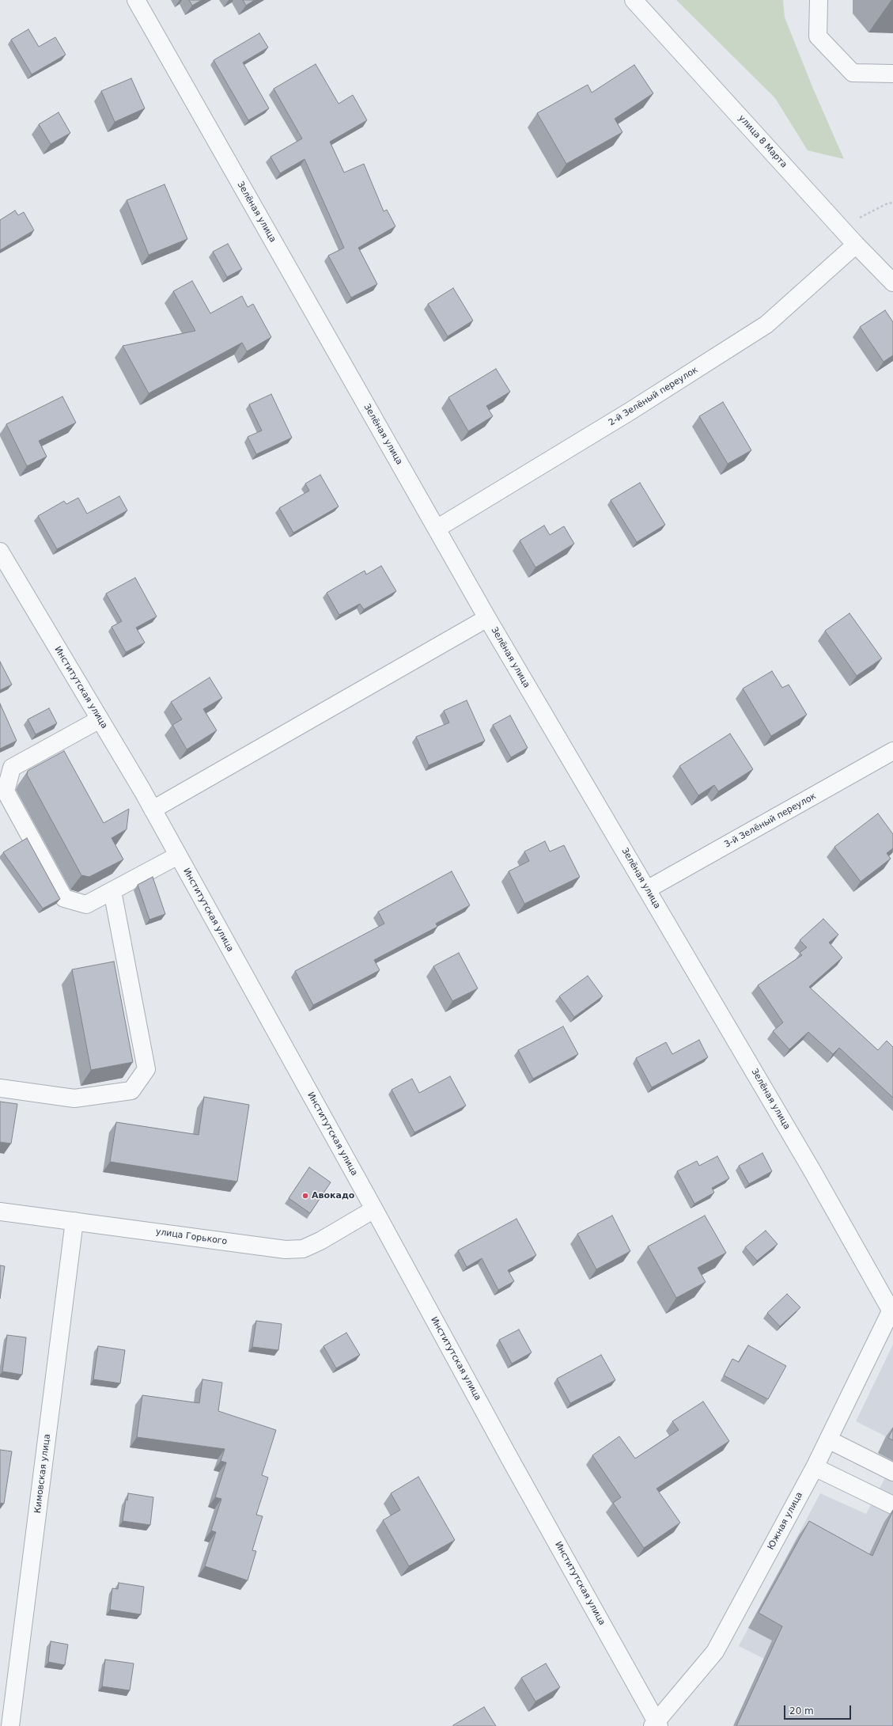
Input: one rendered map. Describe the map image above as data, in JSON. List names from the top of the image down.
{
  "streets": {
    "street": [
      "улица 8 Марта",
      "Зелёная улица",
      "2-й Зелёный переулок",
      "Институтская улица",
      "3-й Зелёный переулок",
      "улица Горького",
      "Кимовская улица",
      "Южная улица"
    ]
  },
  "crossings": [
    ["улица 8 Марта", "2-й Зелёный переулок"],
    ["Зелёная улица", "2-й Зелёный переулок"],
    ["Зелёная улица", "3-й Зелёный переулок"],
    ["Зелёная улица", "Южная улица"],
    ["Институтская улица", "улица Горького"],
    ["Институтская улица", "Южная улица"],
    ["улица Горького", "Кимовская улица"]
  ],
  "places": ["Авокадо"],
  "scale_bar": "20 m"
}
